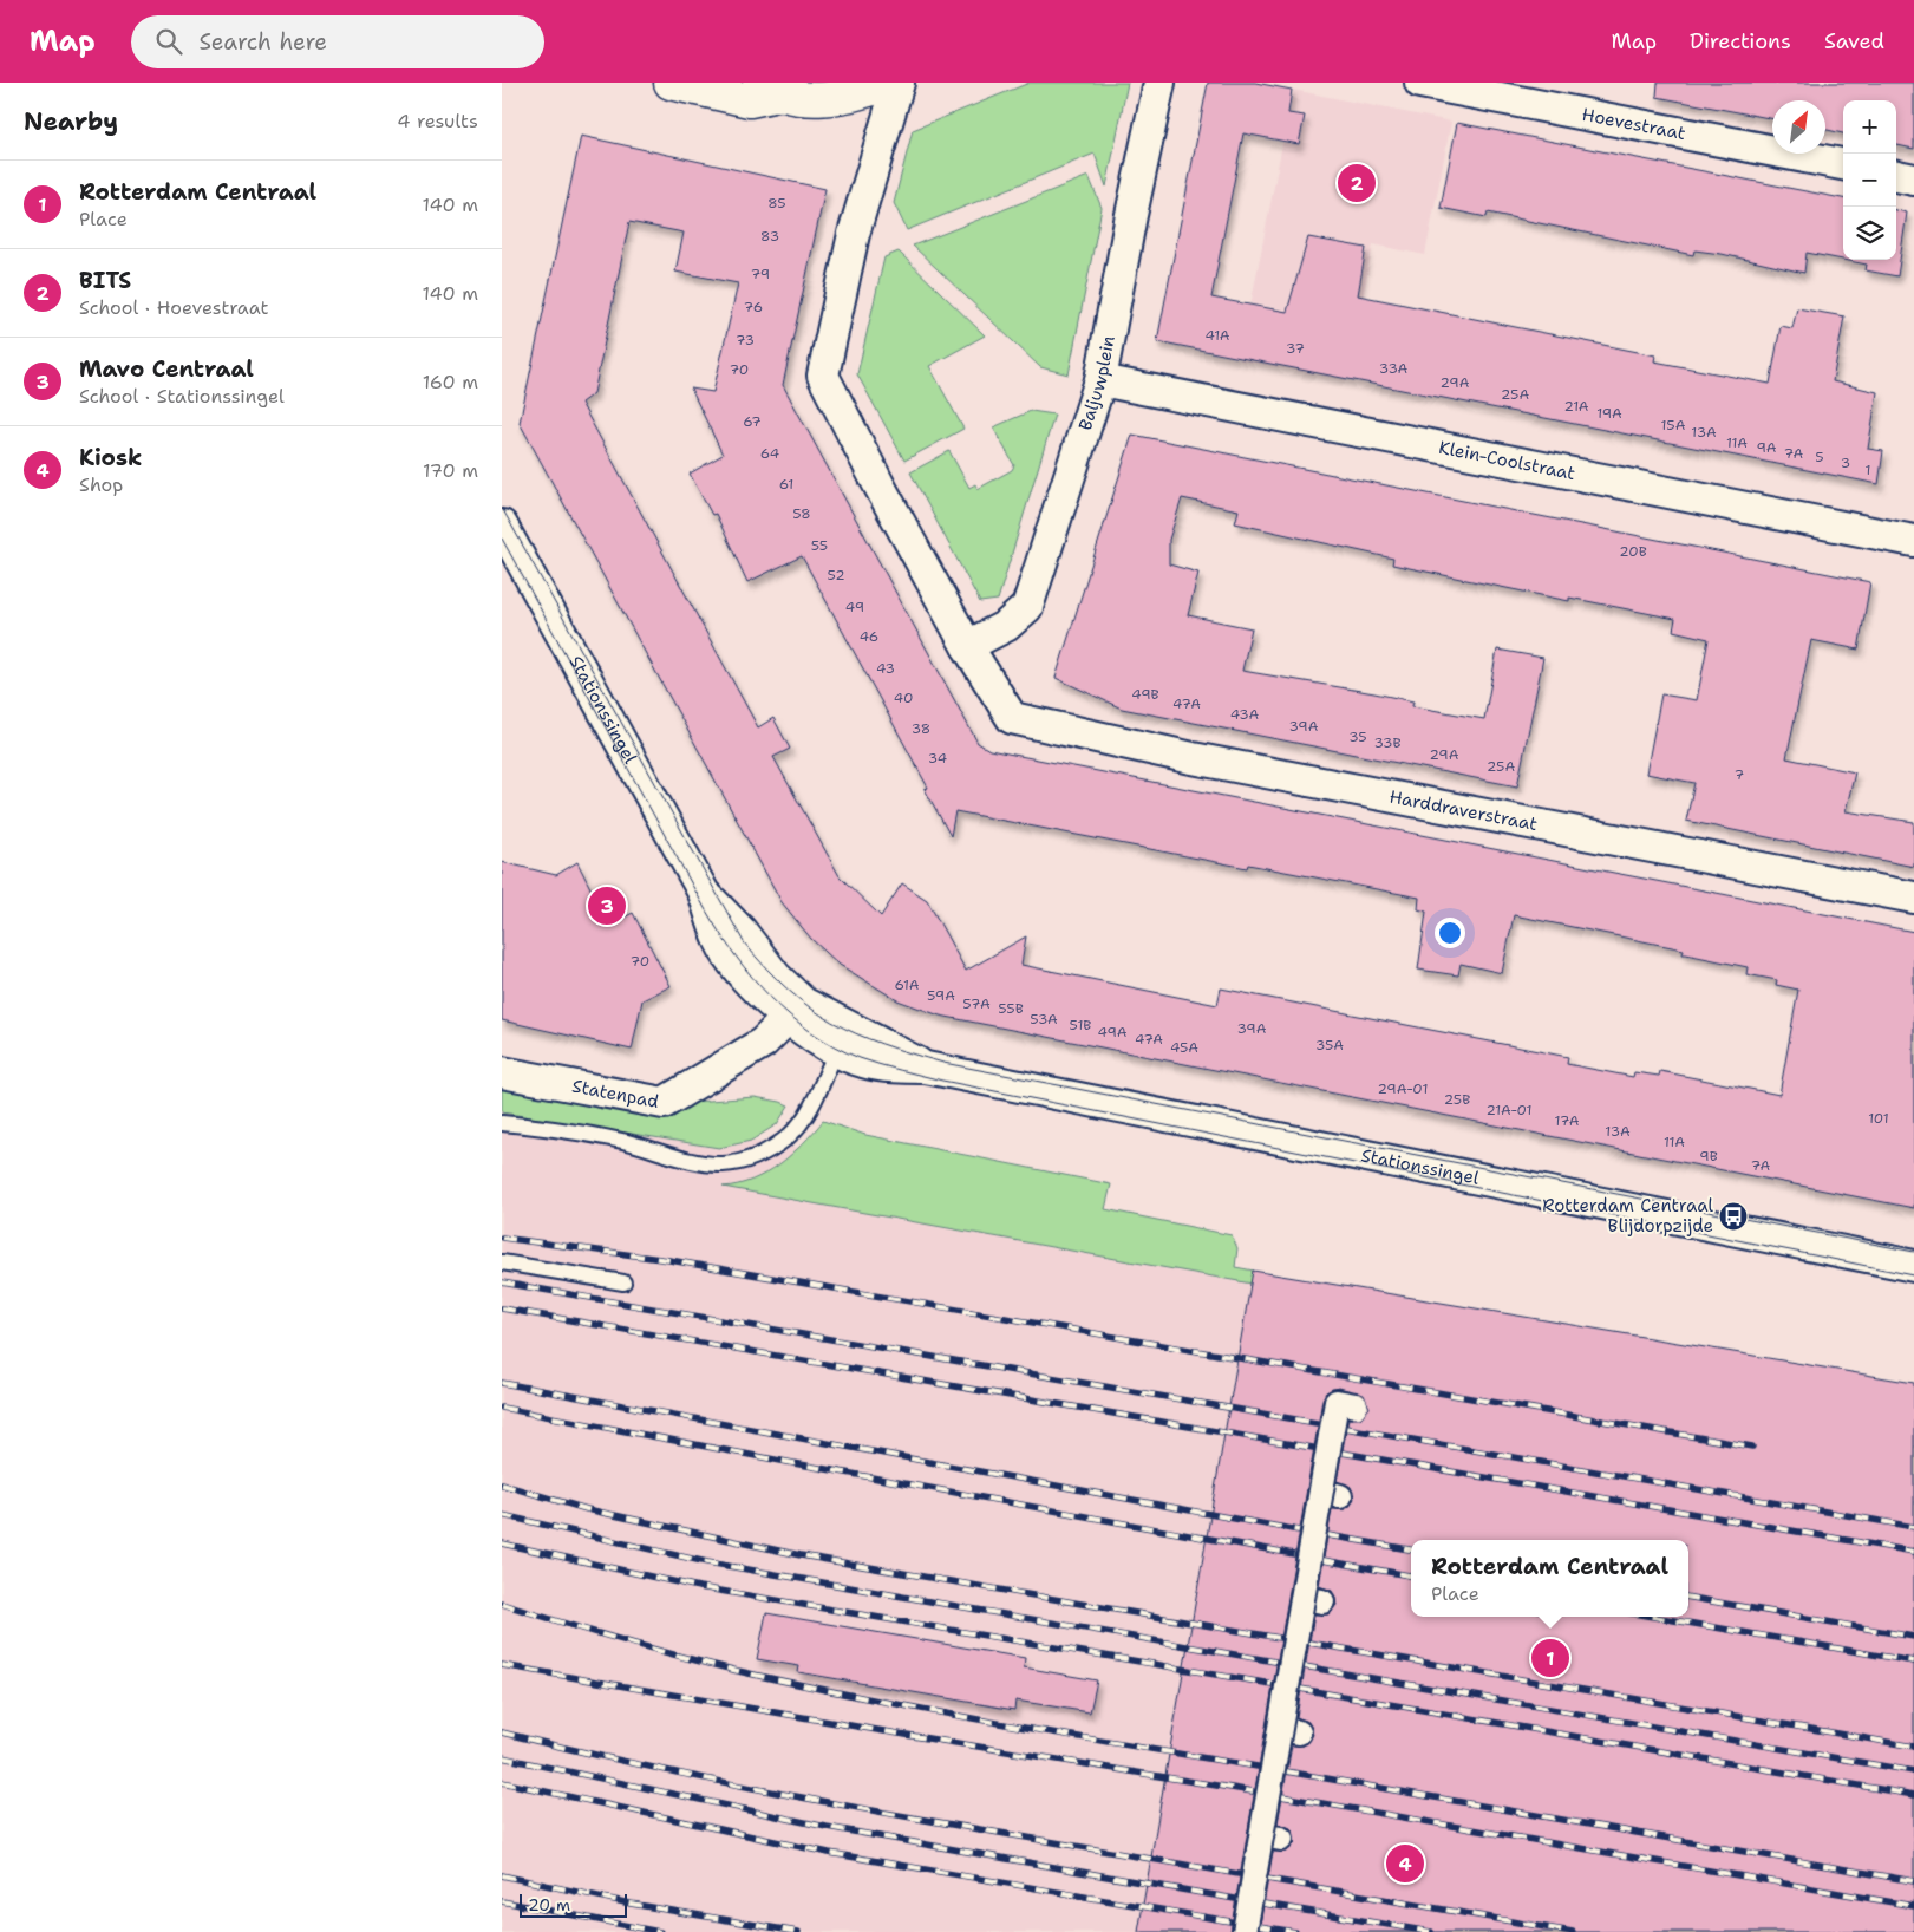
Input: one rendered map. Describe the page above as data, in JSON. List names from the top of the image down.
{
  "streets": {
    "street": [
      "Hoevestraat",
      "Baljuwplein",
      "Klein-Coolstraat",
      "Stationssingel",
      "Harddraverstraat",
      "Statenpad"
    ]
  },
  "crossings": [
    ["Baljuwplein", "Klein-Coolstraat"],
    ["Baljuwplein", "Harddraverstraat"],
    ["Stationssingel", "Statenpad"]
  ],
  "places": {
    "bus stop": ["Rotterdam Centraal Blijdorpzijde"]
  },
  "house_numbers": [
    "85",
    "83",
    "79",
    "76",
    "41A",
    "73",
    "37",
    "33A",
    "70",
    "29A",
    "25A",
    "21A",
    "19A",
    "67",
    "15A",
    "13A",
    "11A",
    "9A",
    "64",
    "7A",
    "5",
    "3",
    "1",
    "61",
    "58",
    "55",
    "20B",
    "52",
    "49",
    "46",
    "43",
    "49B",
    "40",
    "47A",
    "43A",
    "39A",
    "38",
    "35",
    "33B",
    "29A",
    "34",
    "25A",
    "7",
    "70",
    "61A",
    "59A",
    "57A",
    "55B",
    "53A",
    "51B",
    "39A",
    "49A",
    "47A",
    "35A",
    "45A",
    "29A-01",
    "25B",
    "21A-01",
    "101",
    "17A",
    "13A",
    "11A",
    "9B",
    "7A"
  ],
  "scale_bar": "20 m",
  "north": "top right",
  "page": {
    "header": "Map",
    "search": "Search here",
    "nav": ["Map", "Directions", "Saved"],
    "heading": ["Nearby", "4 results"],
    "map_buttons": ["+", "−"],
    "list": [
      {
        "mark": "1",
        "name": "Rotterdam Centraal",
        "note": "Place",
        "value": "140 m"
      },
      {
        "mark": "2",
        "name": "BITS",
        "note": "School · Hoevestraat",
        "value": "140 m"
      },
      {
        "mark": "3",
        "name": "Mavo Centraal",
        "note": "School · Stationssingel",
        "value": "160 m"
      },
      {
        "mark": "4",
        "name": "Kiosk",
        "note": "Shop",
        "value": "170 m"
      }
    ],
    "pins": [
      "2",
      "3",
      "1",
      "4"
    ],
    "popup": ["Rotterdam Centraal", "Place"],
    "scale": "20 m"
  }
}
